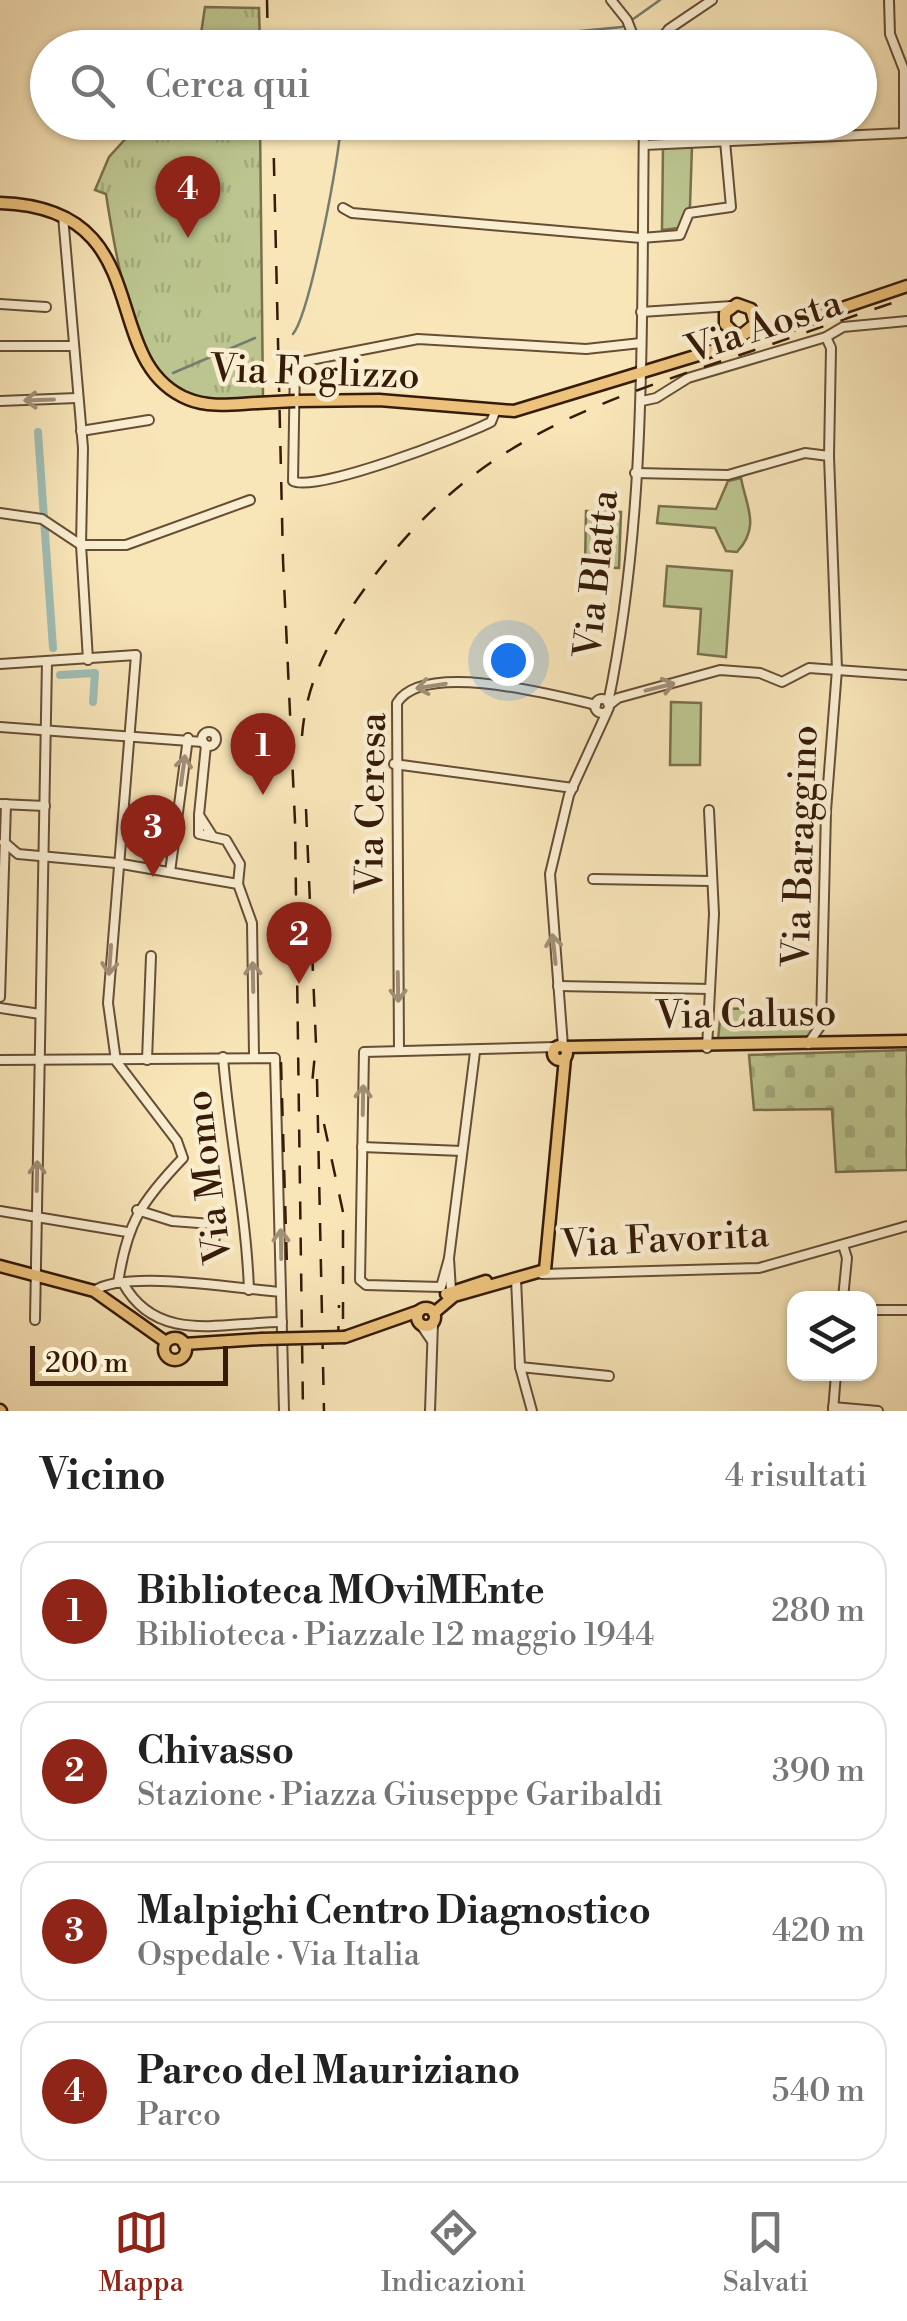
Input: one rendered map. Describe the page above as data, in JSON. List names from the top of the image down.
{
  "streets": {
    "main road": ["Via Foglizzo", "Via Caluso"],
    "street": [
      "Via Aosta",
      "Via Blatta",
      "Via Ceresa",
      "Via Baraggino",
      "Via Momo",
      "Via Favorita"
    ]
  },
  "crossings": [
    ["Via Aosta", "Via Blatta"],
    ["Via Aosta", "Via Baraggino"],
    ["Via Foglizzo", "Via Blatta"],
    ["Via Blatta", "Via Ceresa"],
    ["Via Blatta", "Via Baraggino"],
    ["Via Blatta", "Via Caluso"],
    ["Via Ceresa", "Via Baraggino"],
    ["Via Ceresa", "Via Caluso"],
    ["Via Baraggino", "Via Caluso"]
  ],
  "scale_bar": "200 m",
  "page": {
    "search": "Cerca qui",
    "pins": [
      "4",
      "1",
      "3",
      "2"
    ],
    "scale": "200 m",
    "heading": ["Vicino", "4 risultati"],
    "list": [
      {
        "mark": "1",
        "name": "Biblioteca MOviMEnte",
        "note": "Biblioteca · Piazzale 12 maggio 1944",
        "value": "280 m"
      },
      {
        "mark": "2",
        "name": "Chivasso",
        "note": "Stazione · Piazza Giuseppe Garibaldi",
        "value": "390 m"
      },
      {
        "mark": "3",
        "name": "Malpighi Centro Diagnostico",
        "note": "Ospedale · Via Italia",
        "value": "420 m"
      },
      {
        "mark": "4",
        "name": "Parco del Mauriziano",
        "note": "Parco",
        "value": "540 m"
      }
    ],
    "nav": ["Mappa", "Indicazioni", "Salvati"]
  }
}
